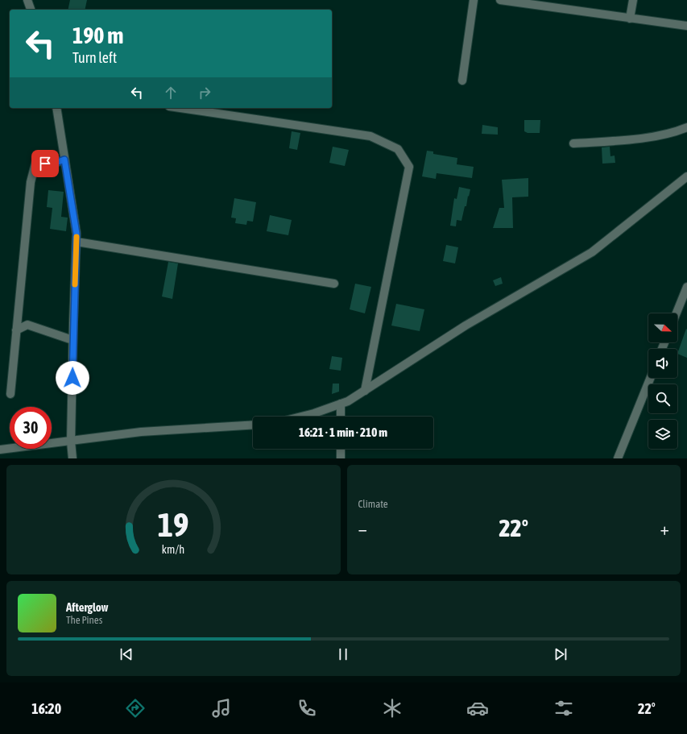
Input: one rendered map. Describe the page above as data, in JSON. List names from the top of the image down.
{
  "north": "right",
  "page": {
    "turn": ["190 m", "Turn left"],
    "limit": "30",
    "trip": "16:21 · 1 min · 210 m",
    "tile": "Climate",
    "heat": ["−", "22°", "+"],
    "song": ["Afterglow", "The Pines"],
    "tabs": ["16:20", "22°"],
    "gauge": ["19", "km/h"]
  }
}
